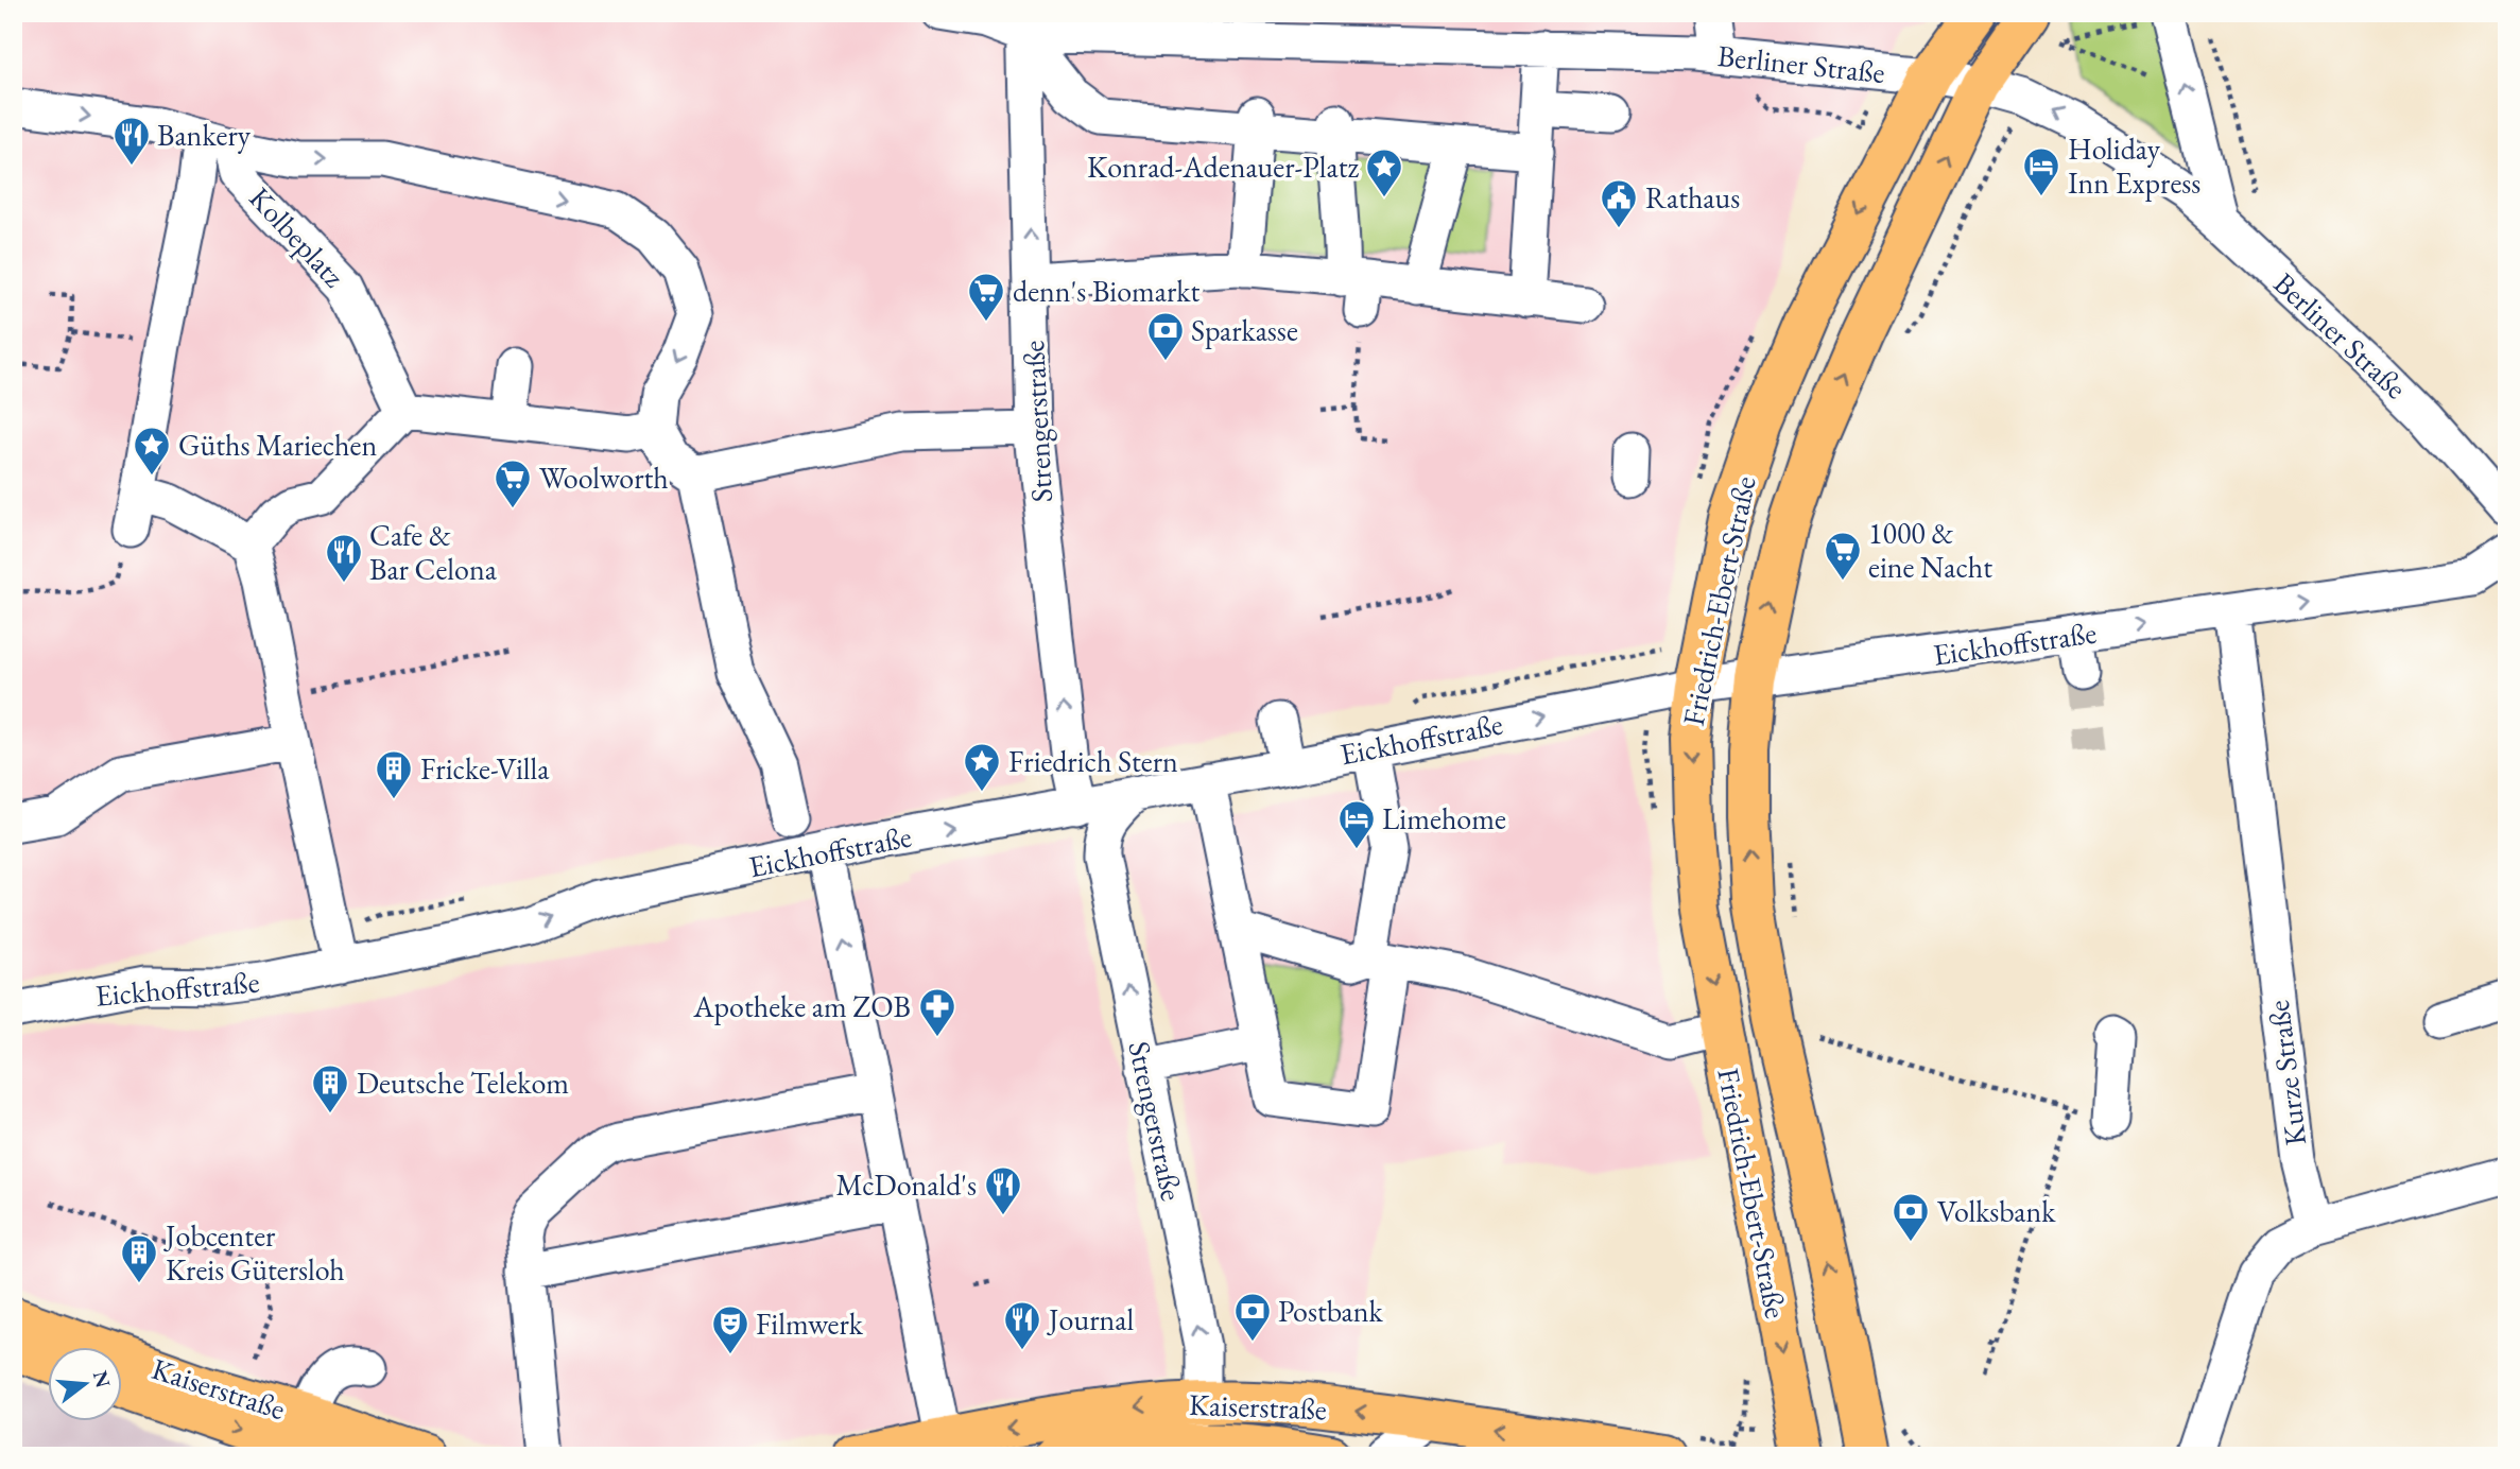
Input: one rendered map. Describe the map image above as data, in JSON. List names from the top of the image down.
{
  "streets": {
    "main road": ["Friedrich-Ebert-Straße", "Kaiserstraße"],
    "street": [
      "Berliner Straße",
      "Kolbeplatz",
      "Strengerstraße",
      "Eickhoffstraße",
      "Kurze Straße"
    ]
  },
  "crossings": [
    ["Berliner Straße", "Strengerstraße"],
    ["Berliner Straße", "Friedrich-Ebert-Straße"],
    ["Strengerstraße", "Eickhoffstraße"],
    ["Strengerstraße", "Kaiserstraße"],
    ["Friedrich-Ebert-Straße", "Eickhoffstraße"],
    ["Eickhoffstraße", "Kurze Straße"]
  ],
  "one_way": ["Eickhoffstraße"],
  "places": {
    "restaurant": [
      "Bankery",
      "Cafe & Bar Celona",
      "McDonald's",
      "Journal"
    ],
    "hotel": ["Holiday Inn Express", "Limehome"],
    "place": ["Konrad-Adenauer-Platz", "Güths Mariechen", "Friedrich Stern"],
    "public building": ["Rathaus"],
    "supermarket": ["denn's Biomarkt", "Woolworth", "1000 & eine Nacht"],
    "bank": ["Sparkasse", "Volksbank", "Postbank"],
    "building": ["Fricke-Villa", "Deutsche Telekom", "Jobcenter Kreis Gütersloh"],
    "pharmacy": ["Apotheke am ZOB"],
    "theatre": ["Filmwerk"]
  },
  "north": "right"
}
